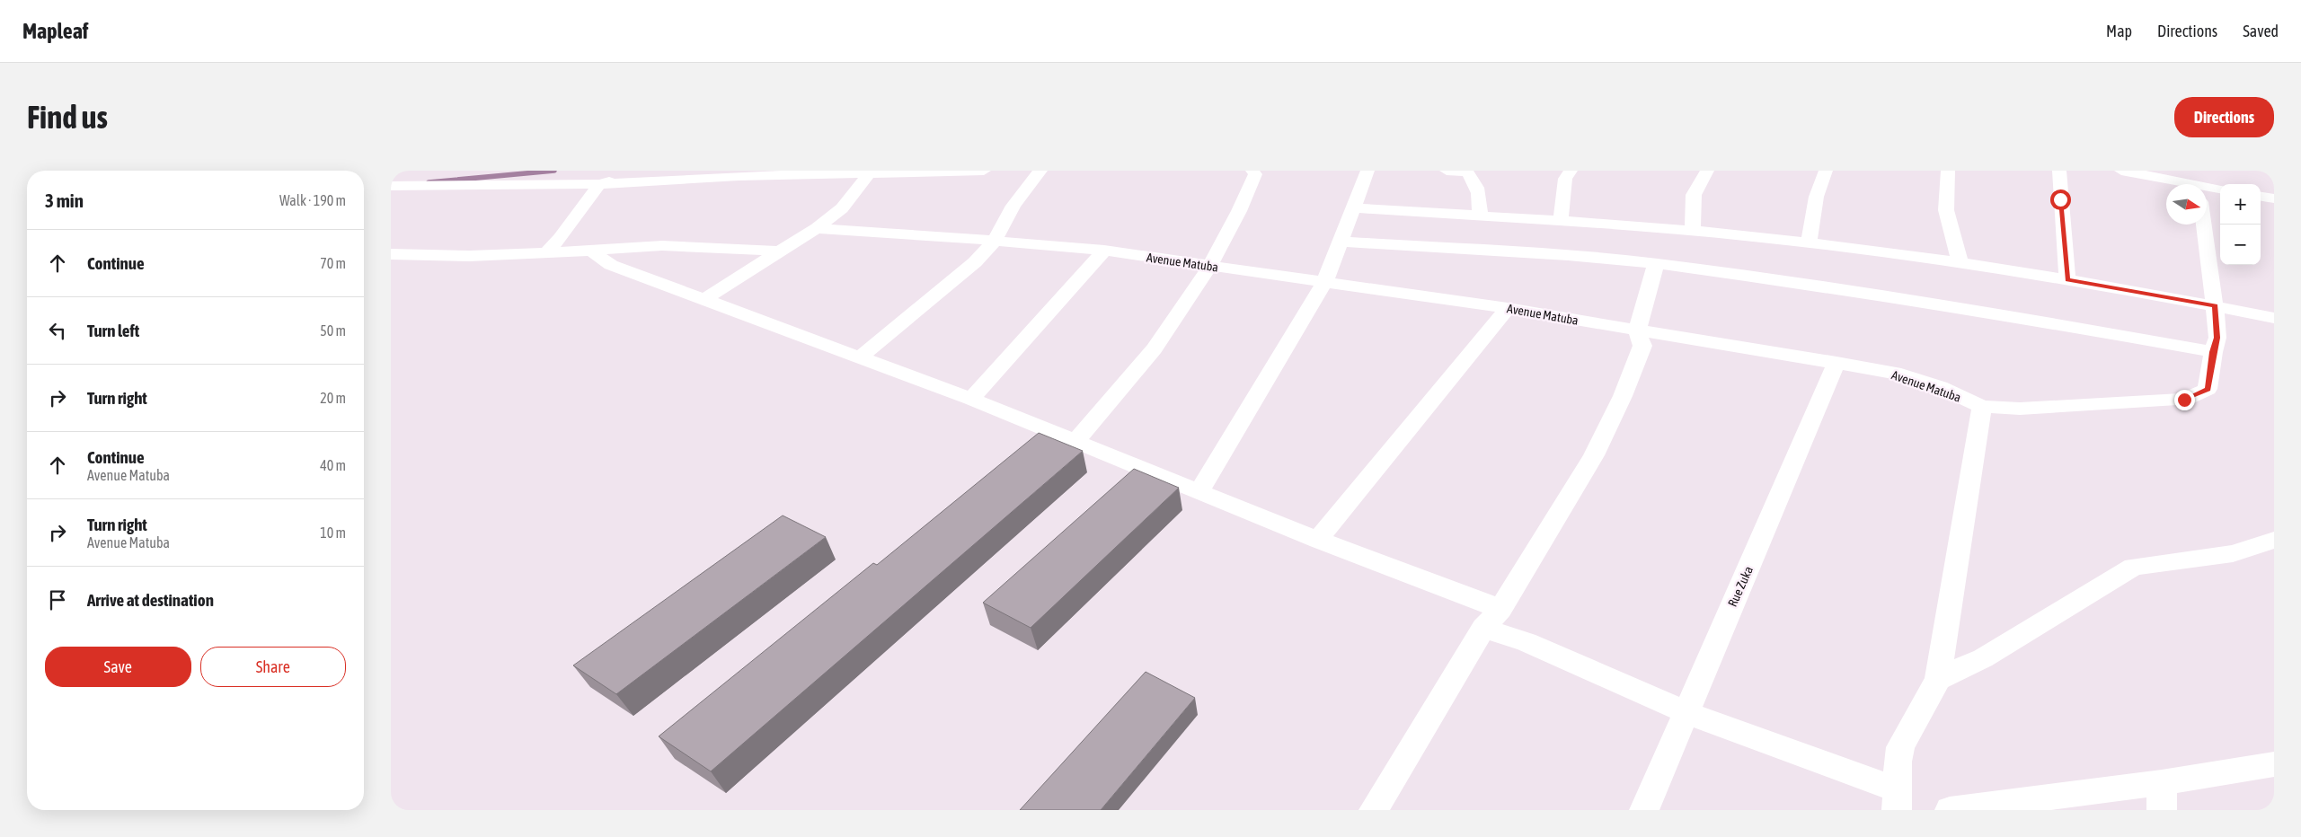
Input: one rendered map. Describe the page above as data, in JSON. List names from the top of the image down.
{
  "streets": {
    "street": ["Avenue Matuba", "Rue Zuka"]
  },
  "crossings": [
    ["Avenue Matuba", "Rue Zuka"]
  ],
  "north": "right",
  "page": {
    "header": "Mapleaf",
    "nav": ["Map", "Directions", "Saved"],
    "buttons": [
      "Directions",
      ["Save", "Share"]
    ],
    "title": "Find us",
    "heading": ["3 min", "Walk · 190 m"],
    "map_buttons": ["+", "−"],
    "list": [
      ["Continue", "70 m"],
      ["Turn left", "50 m"],
      ["Turn right", "20 m"],
      ["Continue", "Avenue Matuba", "40 m"],
      ["Turn right", "Avenue Matuba", "10 m"],
      "Arrive at destination"
    ]
  }
}
